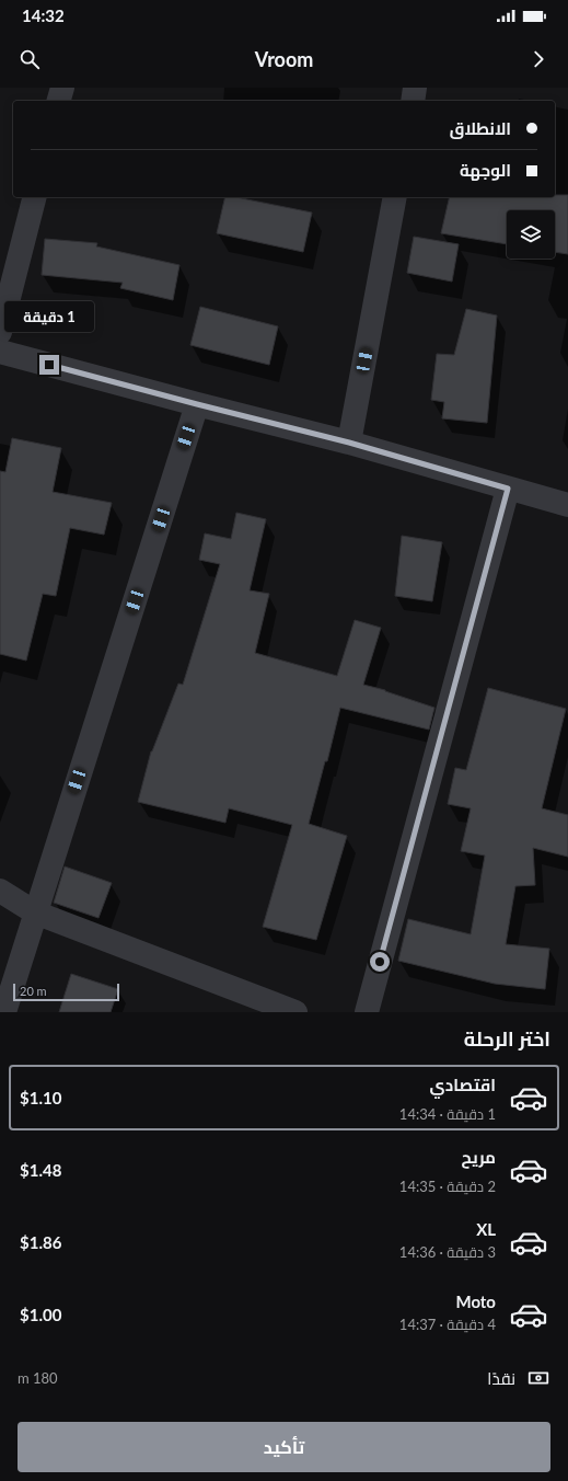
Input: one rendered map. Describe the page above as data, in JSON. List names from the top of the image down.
{
  "scale_bar": "20 m",
  "page": {
    "status": "14:32",
    "header": "Vroom",
    "banner": ["الانطلاق", "الوجهة"],
    "bubble": "1 دقيقة",
    "scale": "20 m",
    "heading": "اختر الرحلة",
    "list": [
      {
        "name": "اقتصادي",
        "note": "1 دقيقة · 14:34",
        "value": "$1.10"
      },
      {
        "name": "مريح",
        "note": "2 دقيقة · 14:35",
        "value": "$1.48"
      },
      {
        "name": "XL",
        "note": "3 دقيقة · 14:36",
        "value": "$1.86"
      },
      {
        "name": "Moto",
        "note": "4 دقيقة · 14:37",
        "value": "$1.00"
      }
    ],
    "pay": ["نقدًا", "180 m"],
    "buttons": "تأكيد"
  }
}
